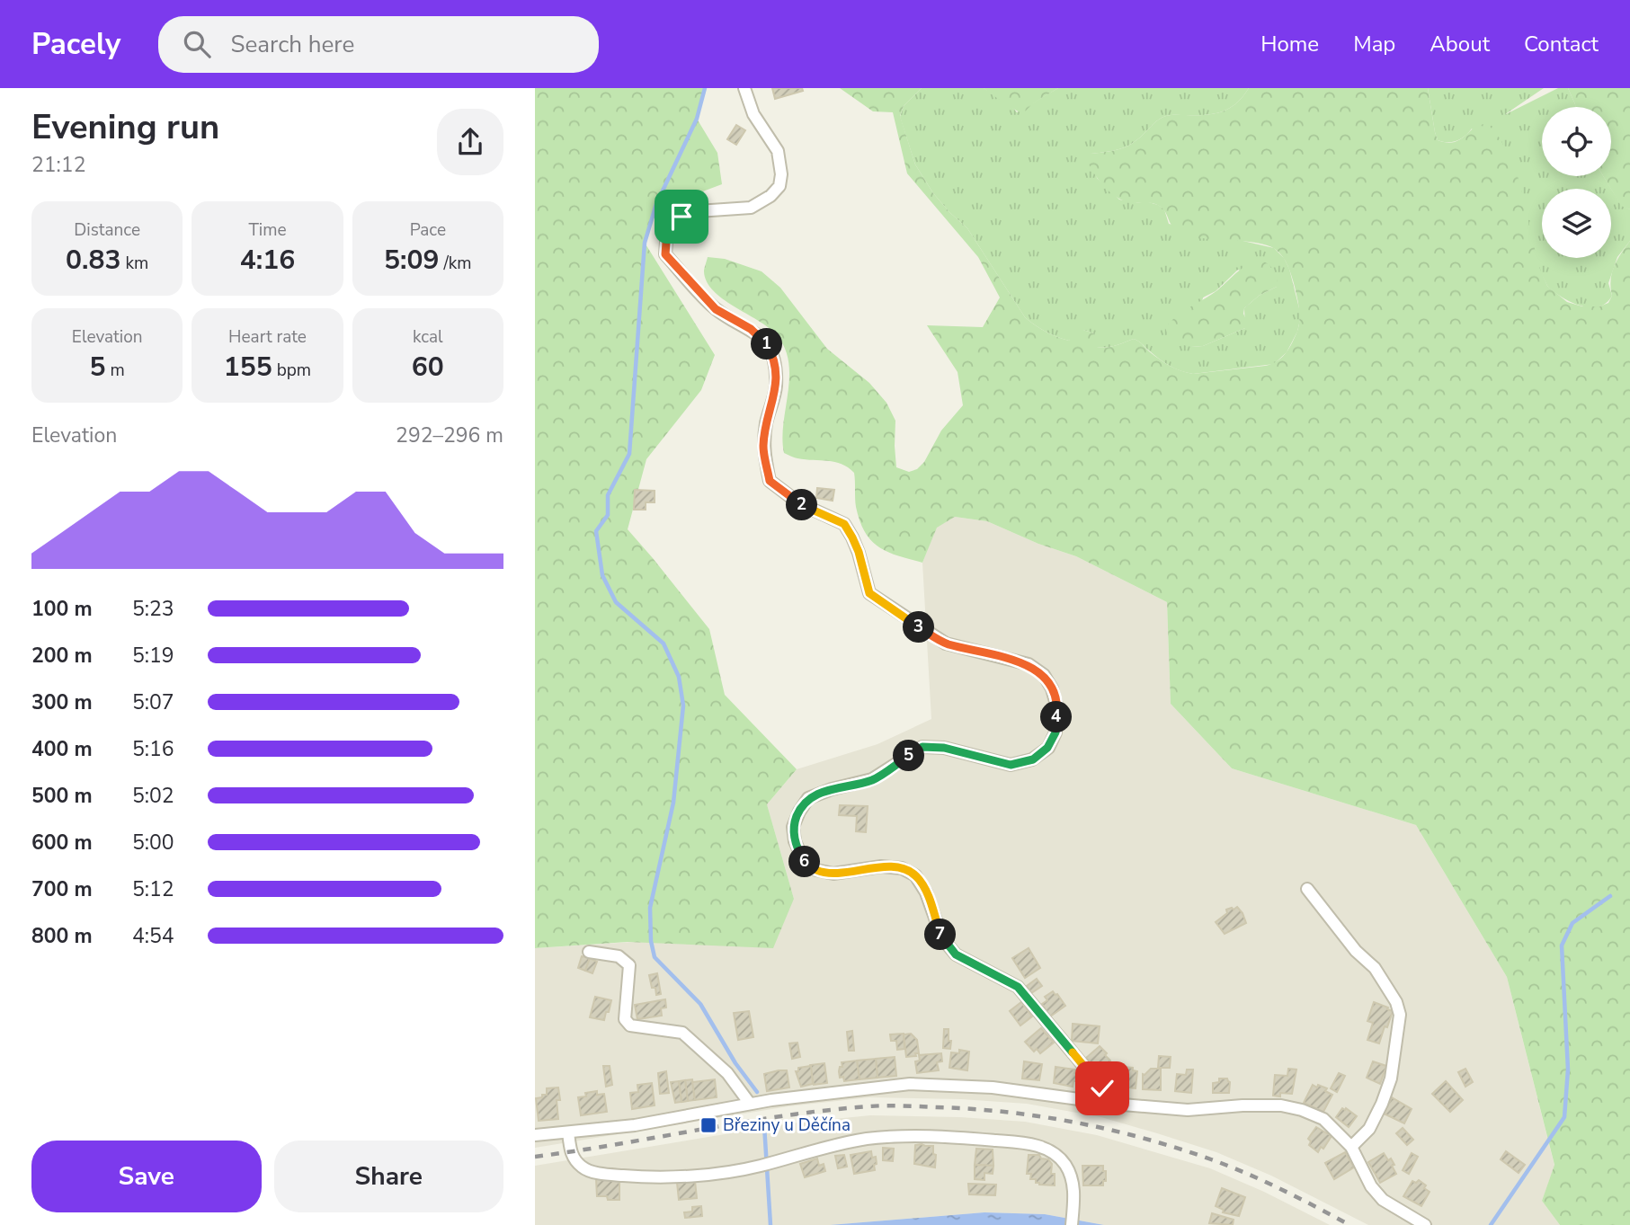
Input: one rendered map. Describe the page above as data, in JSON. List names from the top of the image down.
{
  "places": {
    "transit": ["Březiny u Děčína"]
  },
  "page": {
    "header": "Pacely",
    "search": "Search here",
    "nav": [
      "Home",
      "Map",
      "About",
      "Contact"
    ],
    "heading": ["Evening run", "21:12"],
    "stats": [
      ["Distance", "0.83 km"],
      ["Time", "4:16"],
      ["Pace", "5:09 /km"],
      ["Elevation", "5 m"],
      ["Heart rate", "155 bpm"],
      ["kcal", "60"]
    ],
    "pins": [
      "1",
      "2",
      "3",
      "4",
      "5",
      "6",
      "7"
    ],
    "chart": ["Elevation", "292–296 m"],
    "list": [
      {
        "name": "100 m",
        "note": "5:23"
      },
      {
        "name": "200 m",
        "note": "5:19"
      },
      {
        "name": "300 m",
        "note": "5:07"
      },
      {
        "name": "400 m",
        "note": "5:16"
      },
      {
        "name": "500 m",
        "note": "5:02"
      },
      {
        "name": "600 m",
        "note": "5:00"
      },
      {
        "name": "700 m",
        "note": "5:12"
      },
      {
        "name": "800 m",
        "note": "4:54"
      }
    ],
    "buttons": ["Save", "Share"]
  }
}
